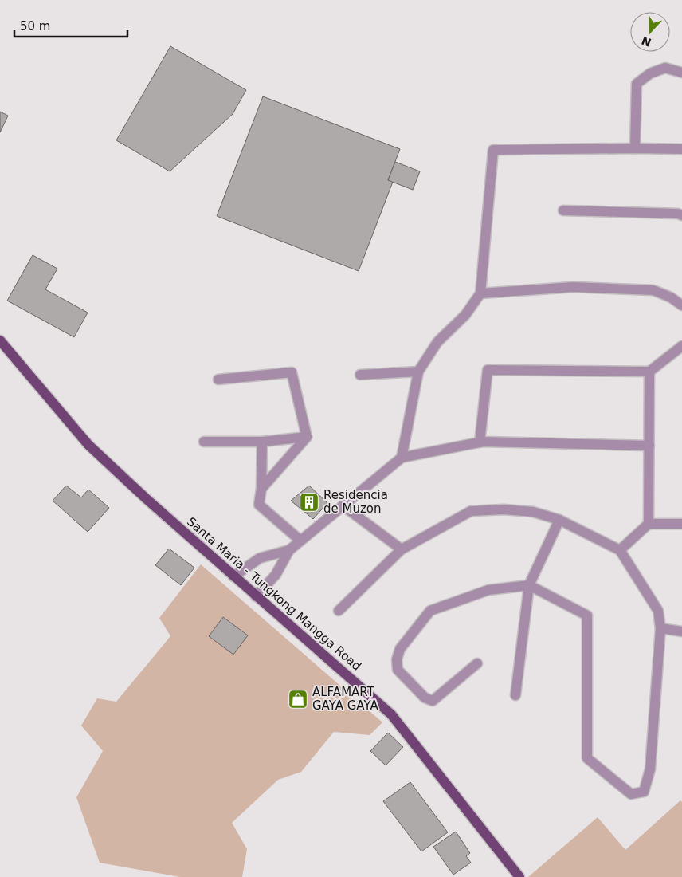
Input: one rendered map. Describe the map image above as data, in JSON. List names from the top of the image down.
{
  "streets": {
    "main road": ["Santa Maria - Tungkong Mangga Road"]
  },
  "places": {
    "building": ["Residencia de Muzon"],
    "shop": ["ALFAMART GAYA GAYA"]
  },
  "scale_bar": "50 m",
  "north": "bottom"
}
